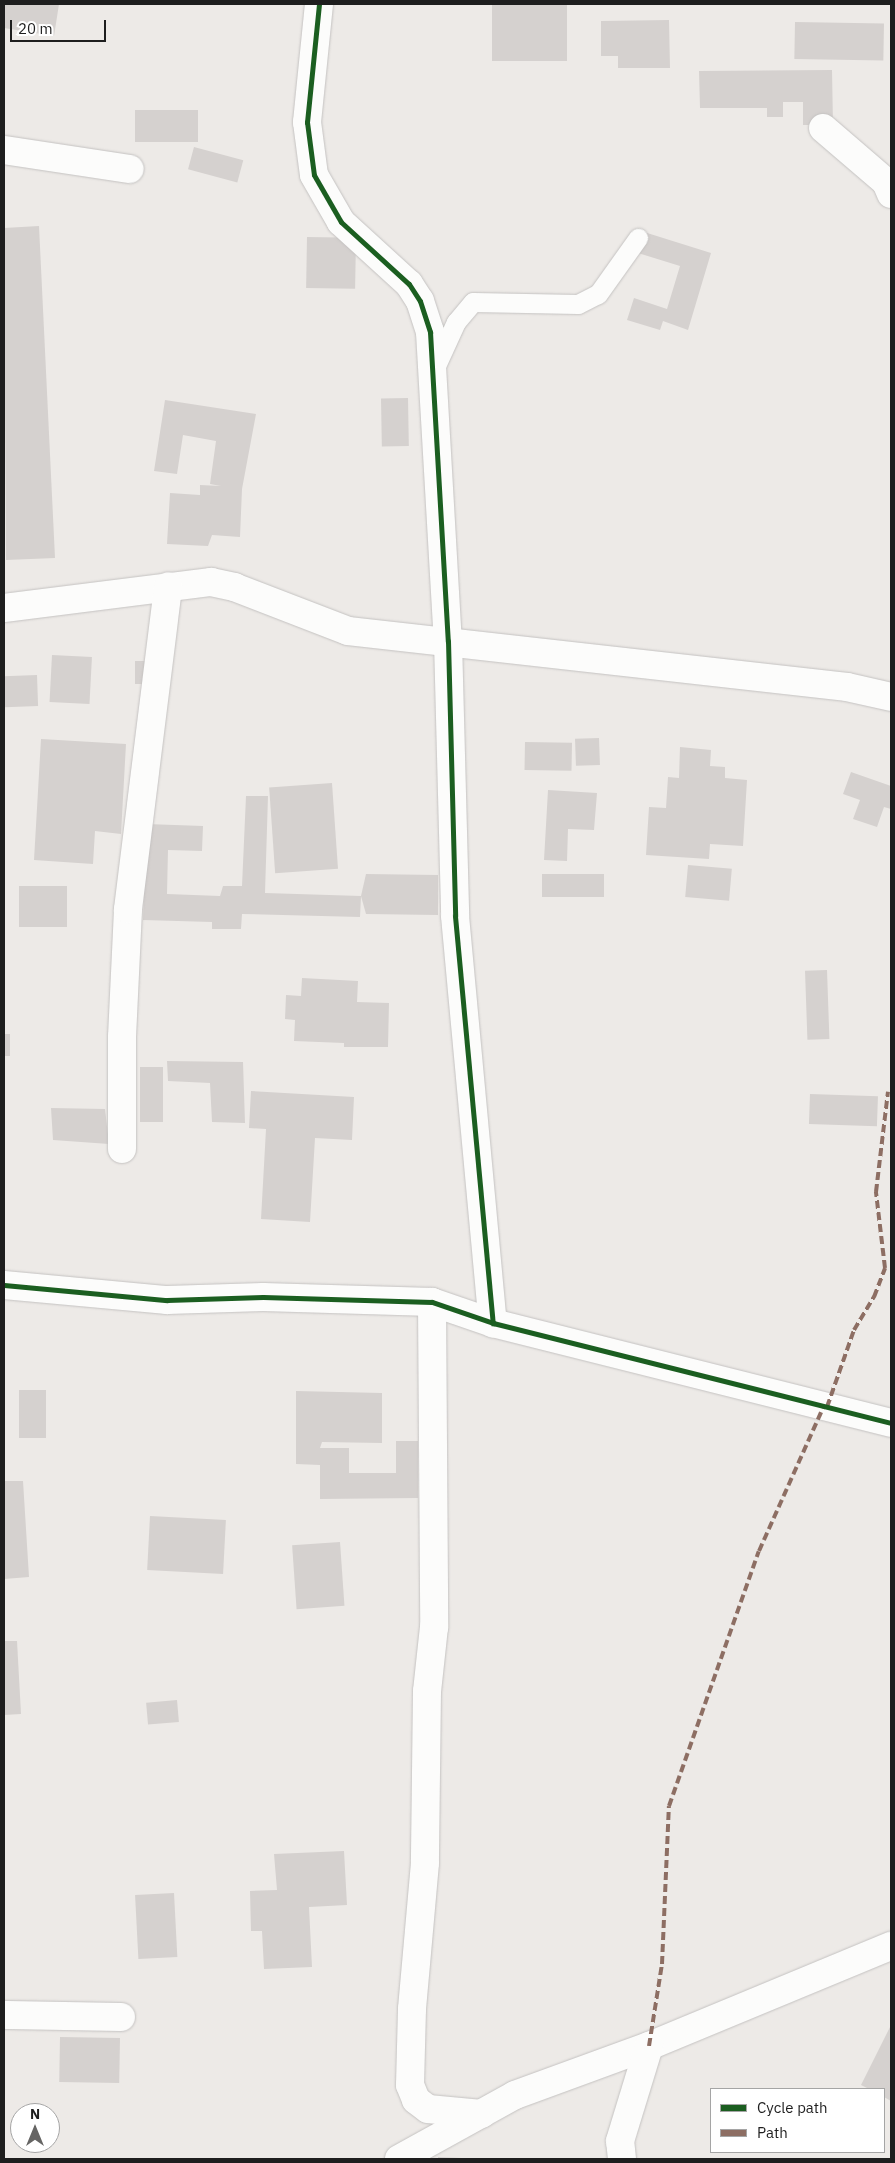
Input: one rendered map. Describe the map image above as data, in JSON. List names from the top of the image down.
{
  "legend": ["Cycle path", "Path"],
  "scale_bar": "20 m",
  "north": "top"
}
